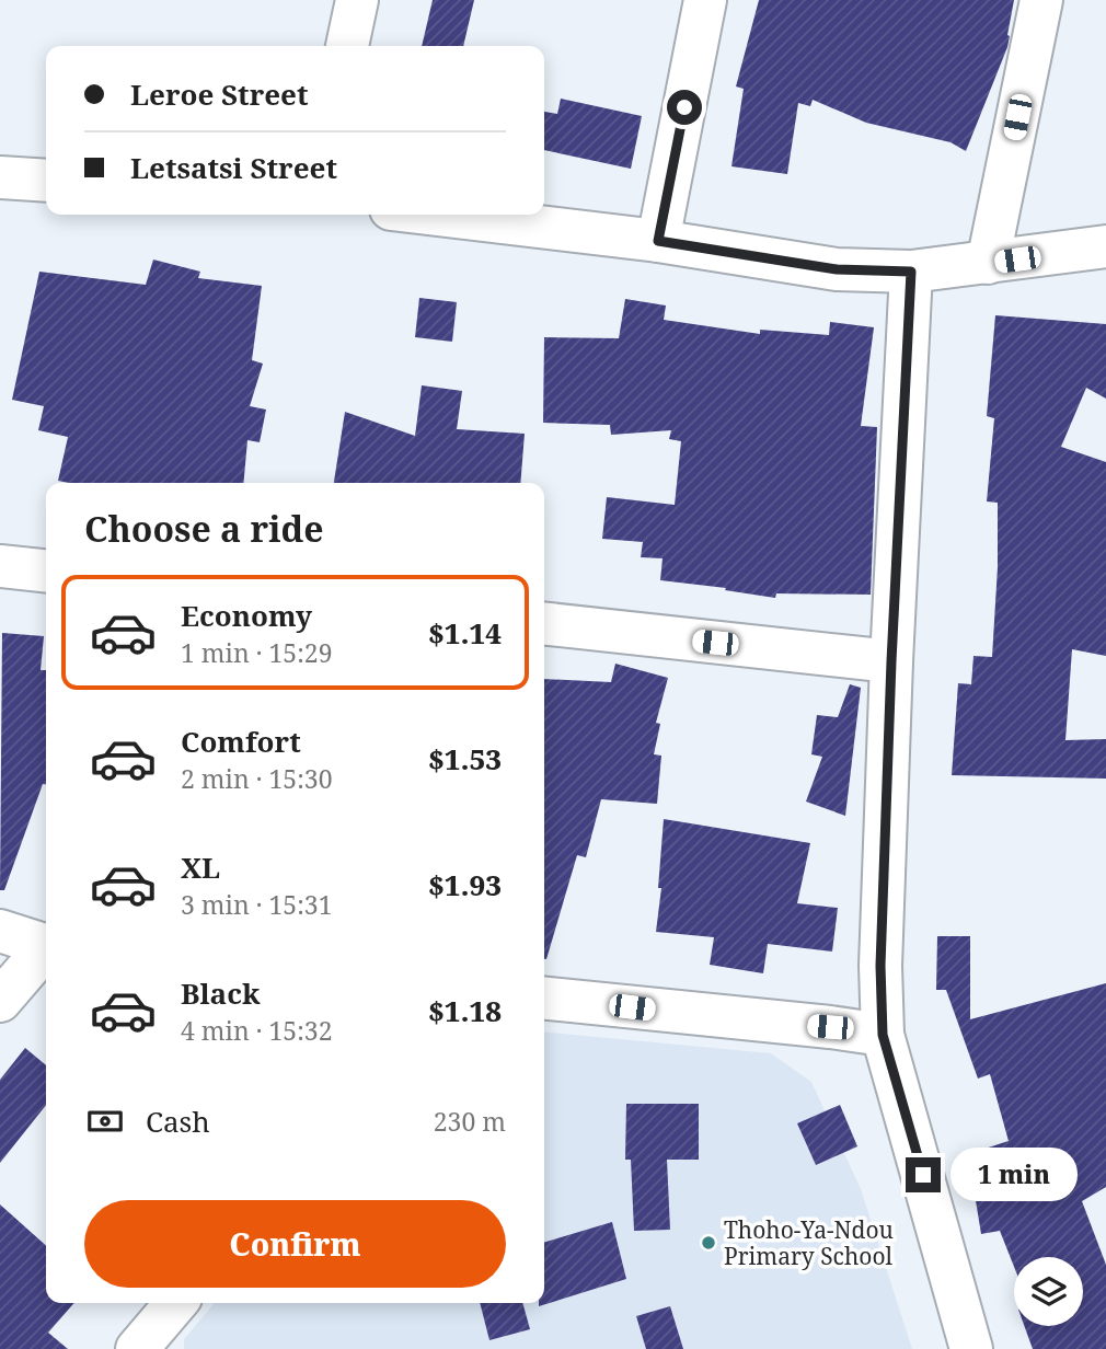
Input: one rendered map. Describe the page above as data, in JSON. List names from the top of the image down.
{
  "places": ["Thoho-Ya-Ndou Primary School"],
  "page": {
    "banner": ["Leroe Street", "Letsatsi Street"],
    "heading": "Choose a ride",
    "list": [
      {
        "name": "Economy",
        "note": "1 min · 15:29",
        "value": "$1.14"
      },
      {
        "name": "Comfort",
        "note": "2 min · 15:30",
        "value": "$1.53"
      },
      {
        "name": "XL",
        "note": "3 min · 15:31",
        "value": "$1.93"
      },
      {
        "name": "Black",
        "note": "4 min · 15:32",
        "value": "$1.18"
      }
    ],
    "pay": ["Cash", "230 m"],
    "bubble": "1 min",
    "buttons": "Confirm"
  }
}
